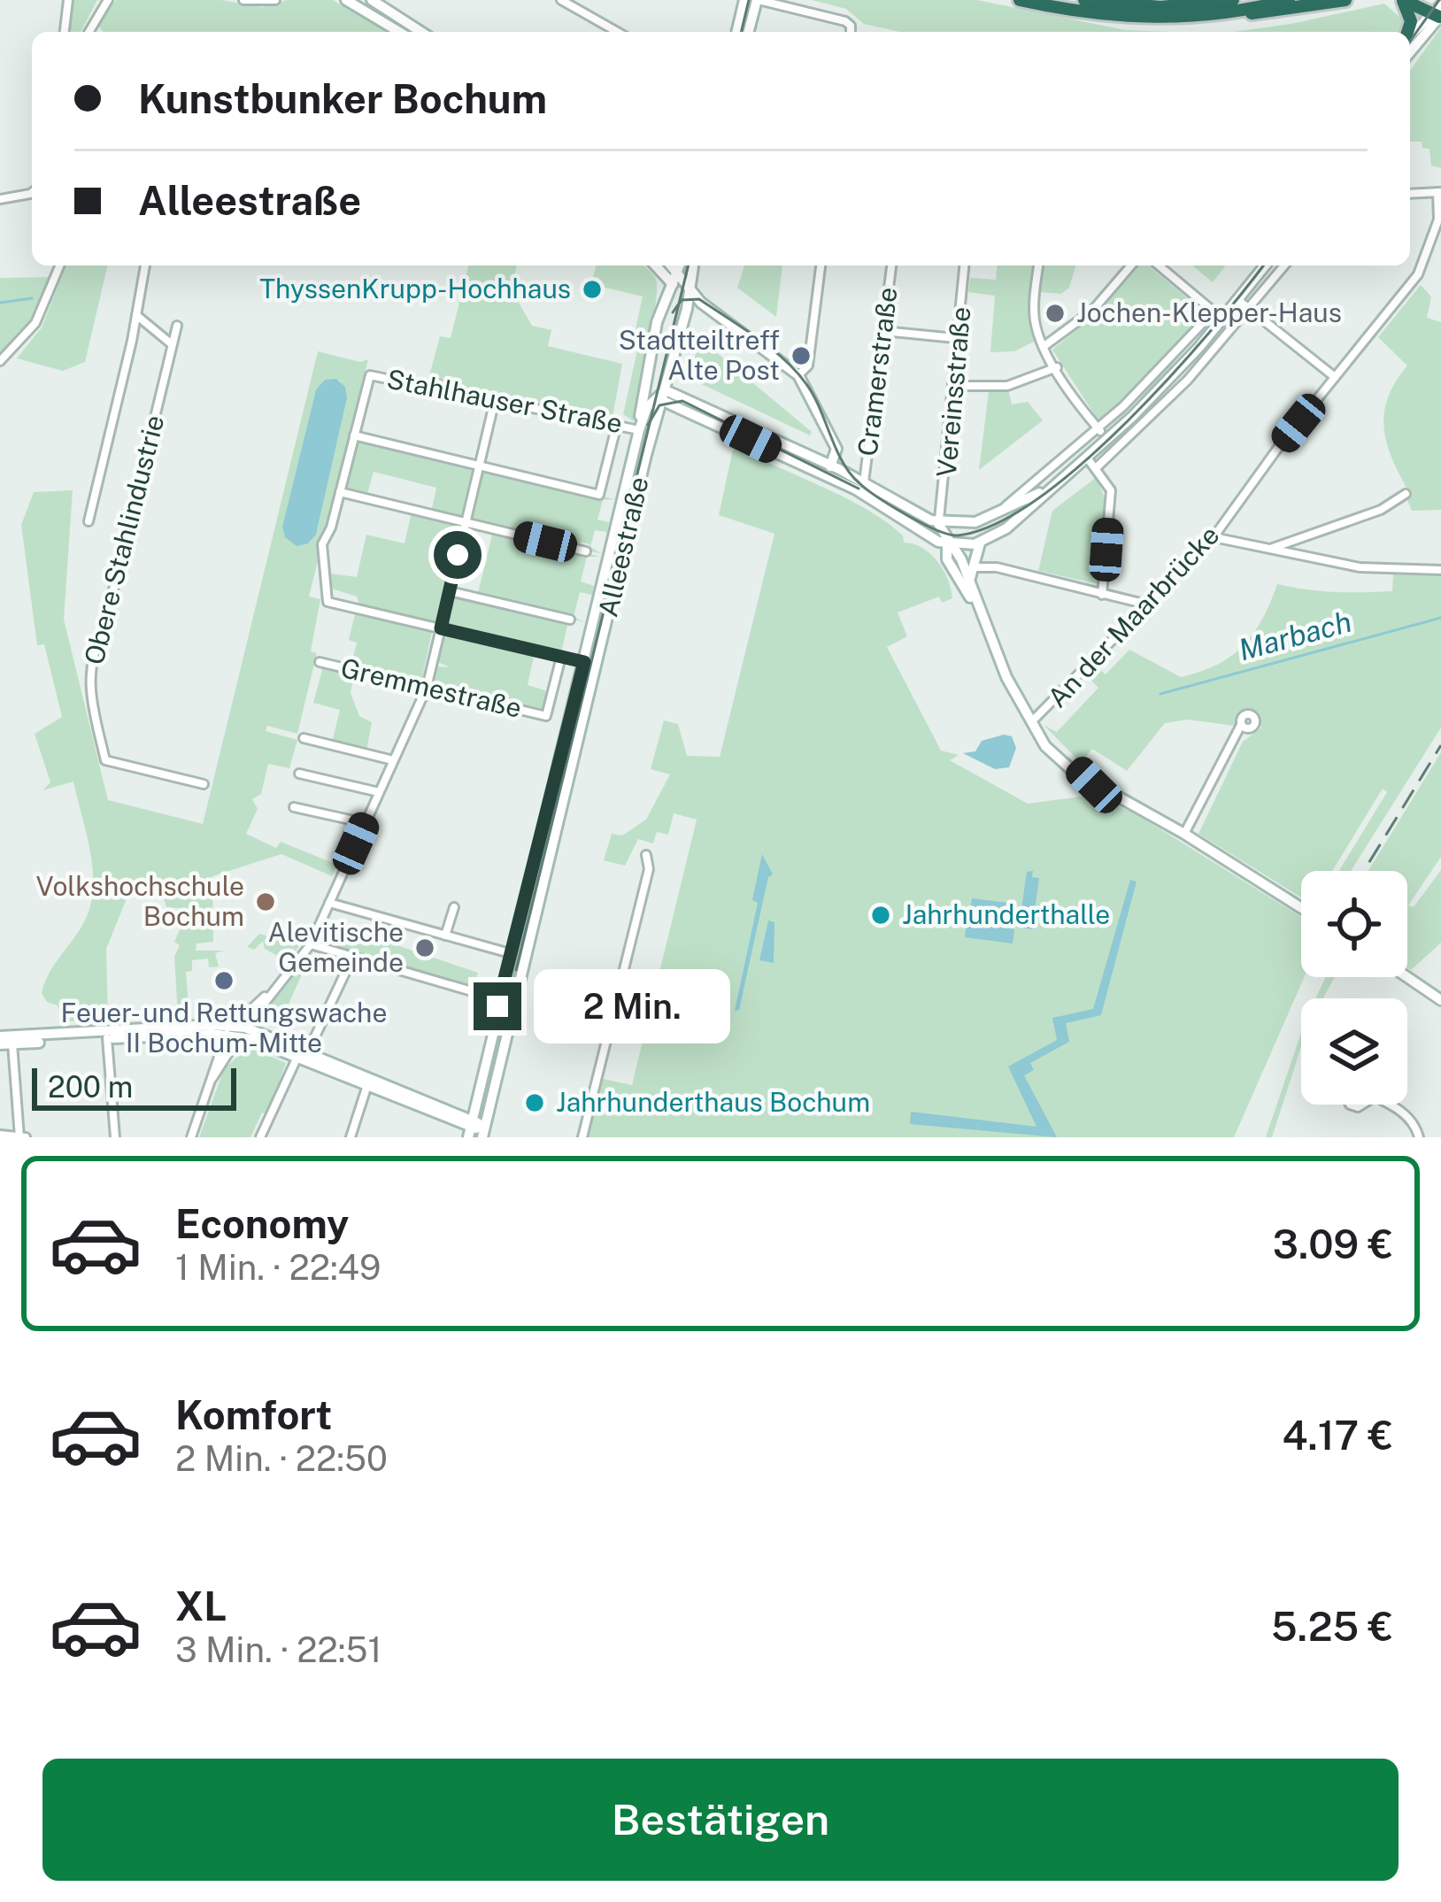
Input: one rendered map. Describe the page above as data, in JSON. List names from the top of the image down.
{
  "streets": {
    "main road": ["Alleestraße"],
    "street": [
      "Cramerstraße",
      "Vereinsstraße",
      "Stahlhauser Straße",
      "Obere Stahlindustrie",
      "An der Maarbrücke",
      "Gremmestraße"
    ]
  },
  "crossings": [
    ["Stahlhauser Straße", "Alleestraße"]
  ],
  "water": ["Marbach"],
  "places": [
    "ThyssenKrupp-Hochhaus",
    "Jochen-Klepper-Haus",
    "Stadtteiltreff Alte Post",
    "Volkshochschule Bochum",
    "Jahrhunderthalle",
    "Alevitische Gemeinde",
    "Feuer- und Rettungswache II Bochum-Mitte",
    "Jahrhunderthaus Bochum"
  ],
  "scale_bar": "200 m",
  "page": {
    "banner": ["Kunstbunker Bochum", "Alleestraße"],
    "bubble": "2 Min.",
    "scale": "200 m",
    "list": [
      {
        "name": "Economy",
        "note": "1 Min. · 22:49",
        "value": "3.09 €"
      },
      {
        "name": "Komfort",
        "note": "2 Min. · 22:50",
        "value": "4.17 €"
      },
      {
        "name": "XL",
        "note": "3 Min. · 22:51",
        "value": "5.25 €"
      }
    ],
    "buttons": "Bestätigen"
  }
}
